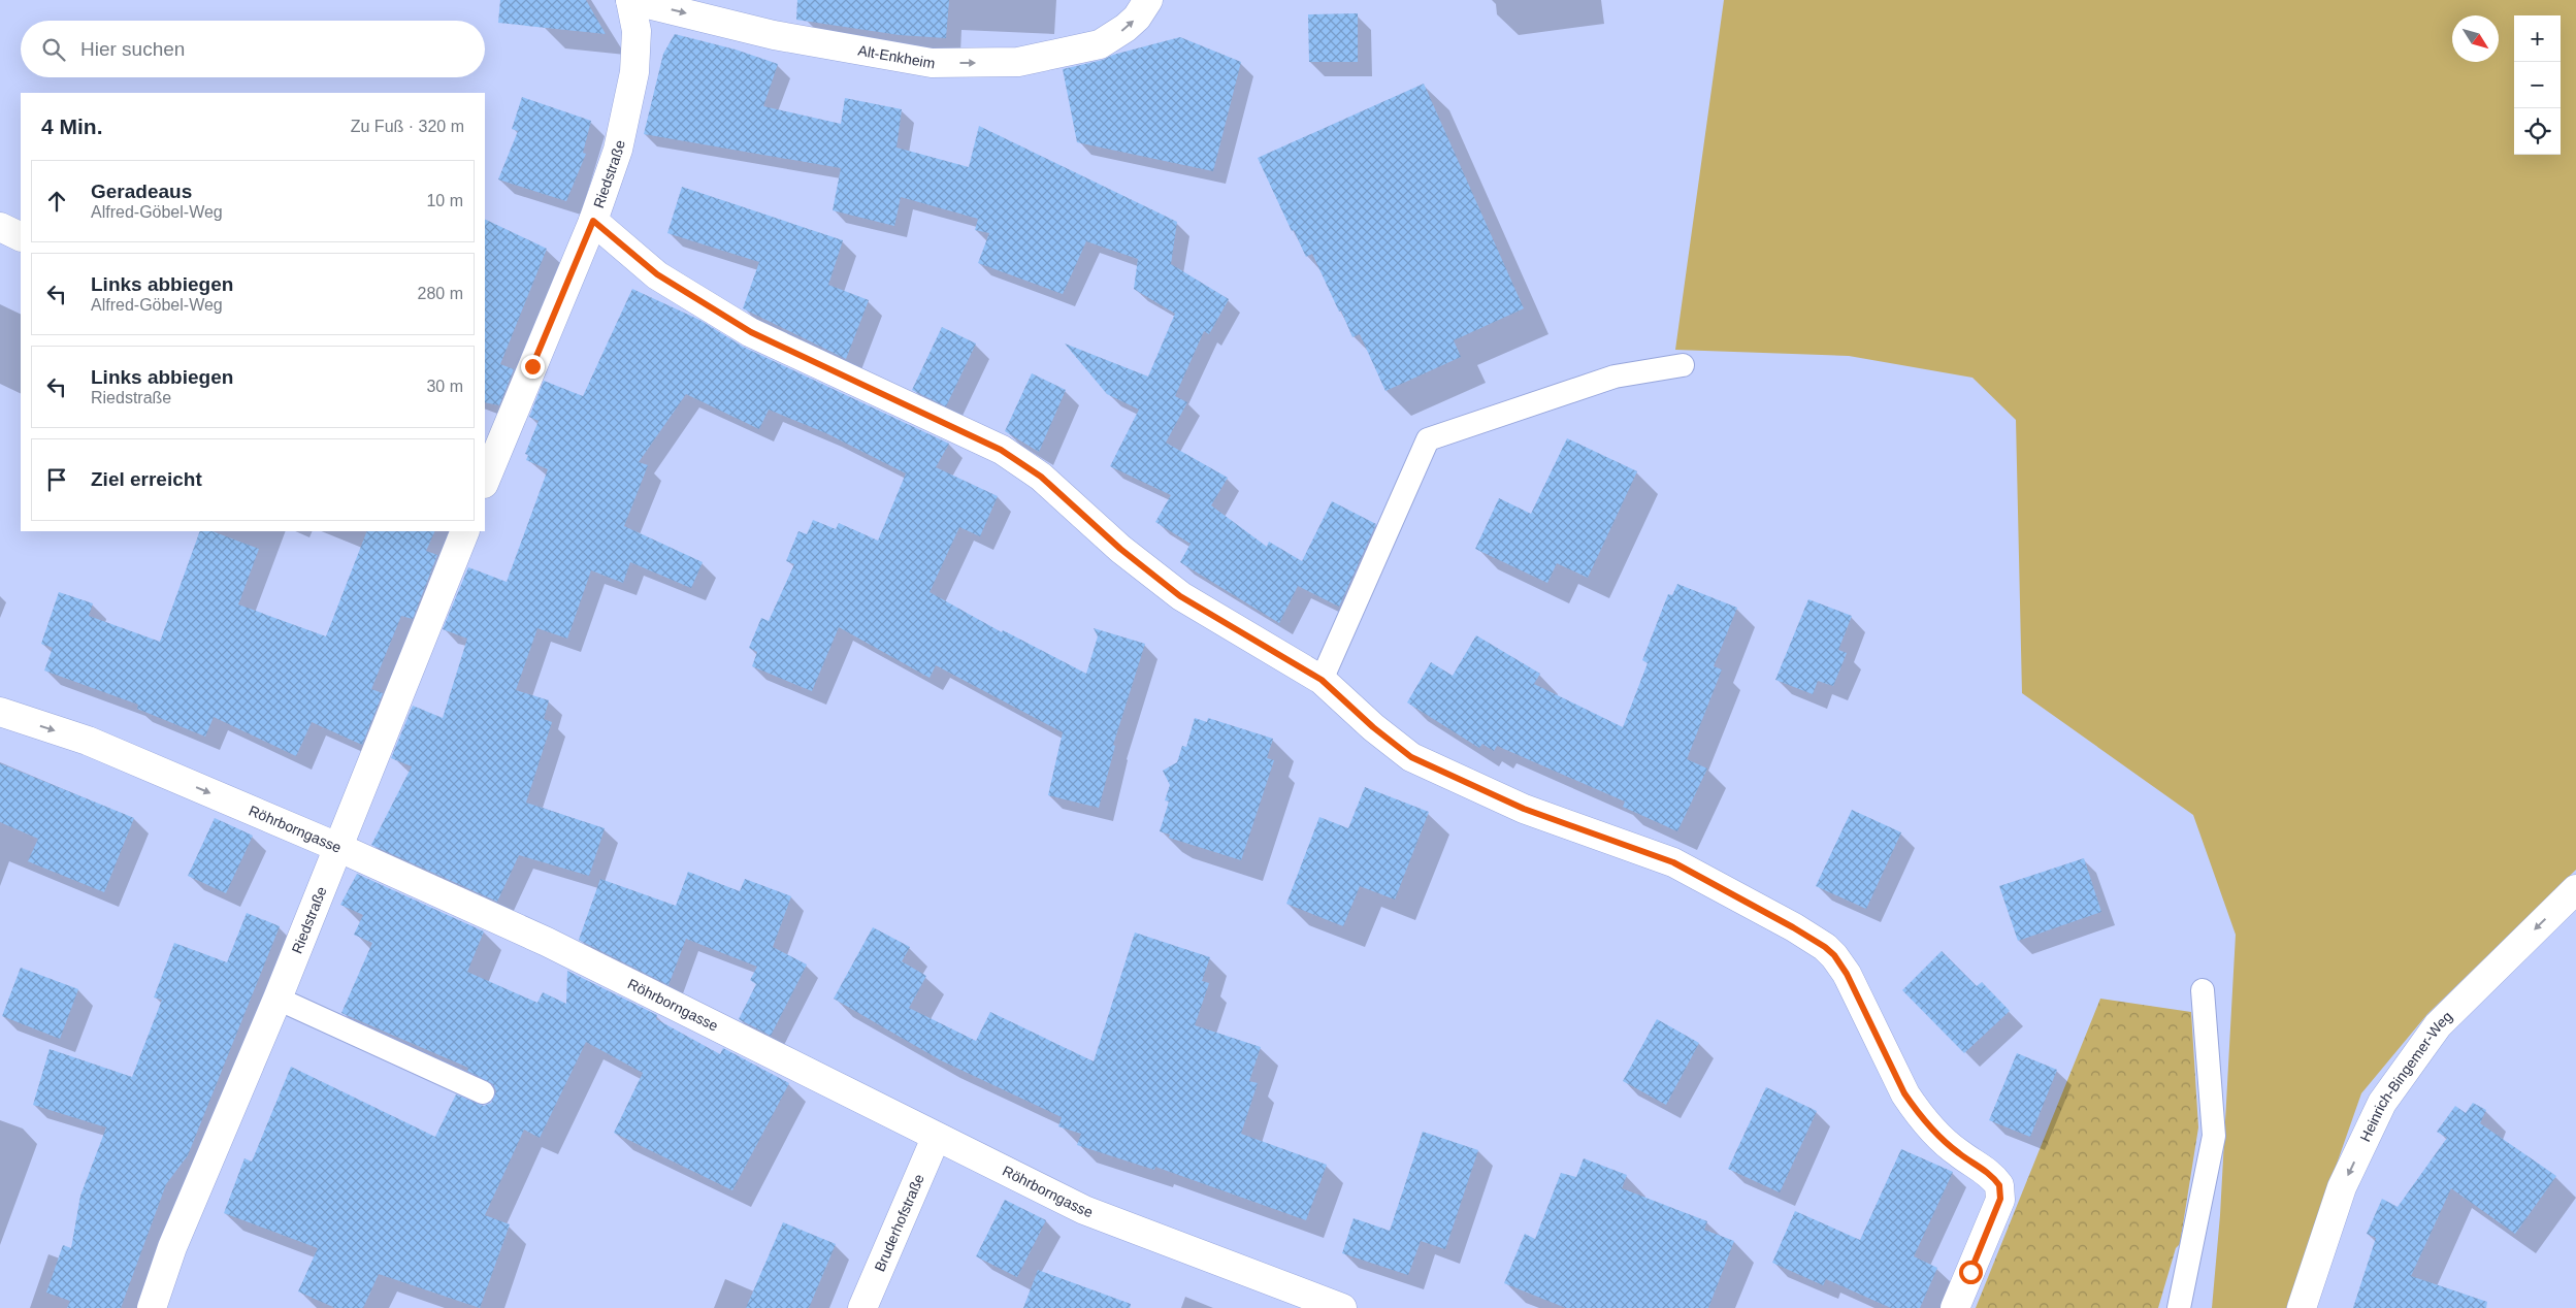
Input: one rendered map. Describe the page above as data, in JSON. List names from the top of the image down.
{
  "streets": {
    "street": [
      "Alt-Enkheim",
      "Riedstraße",
      "Röhrborngasse",
      "Heinrich-Bingemer-Weg",
      "Bruderhofstraße"
    ]
  },
  "crossings": [
    ["Alt-Enkheim", "Riedstraße"],
    ["Riedstraße", "Röhrborngasse"],
    ["Röhrborngasse", "Bruderhofstraße"]
  ],
  "one_way": ["Alt-Enkheim", "Heinrich-Bingemer-Weg"],
  "north": "bottom right",
  "page": {
    "map_buttons": ["+", "−"],
    "search": "Hier suchen",
    "heading": ["4 Min.", "Zu Fuß · 320 m"],
    "list": [
      ["Geradeaus", "Alfred-Göbel-Weg", "10 m"],
      ["Links abbiegen", "Alfred-Göbel-Weg", "280 m"],
      ["Links abbiegen", "Riedstraße", "30 m"],
      "Ziel erreicht"
    ]
  }
}
